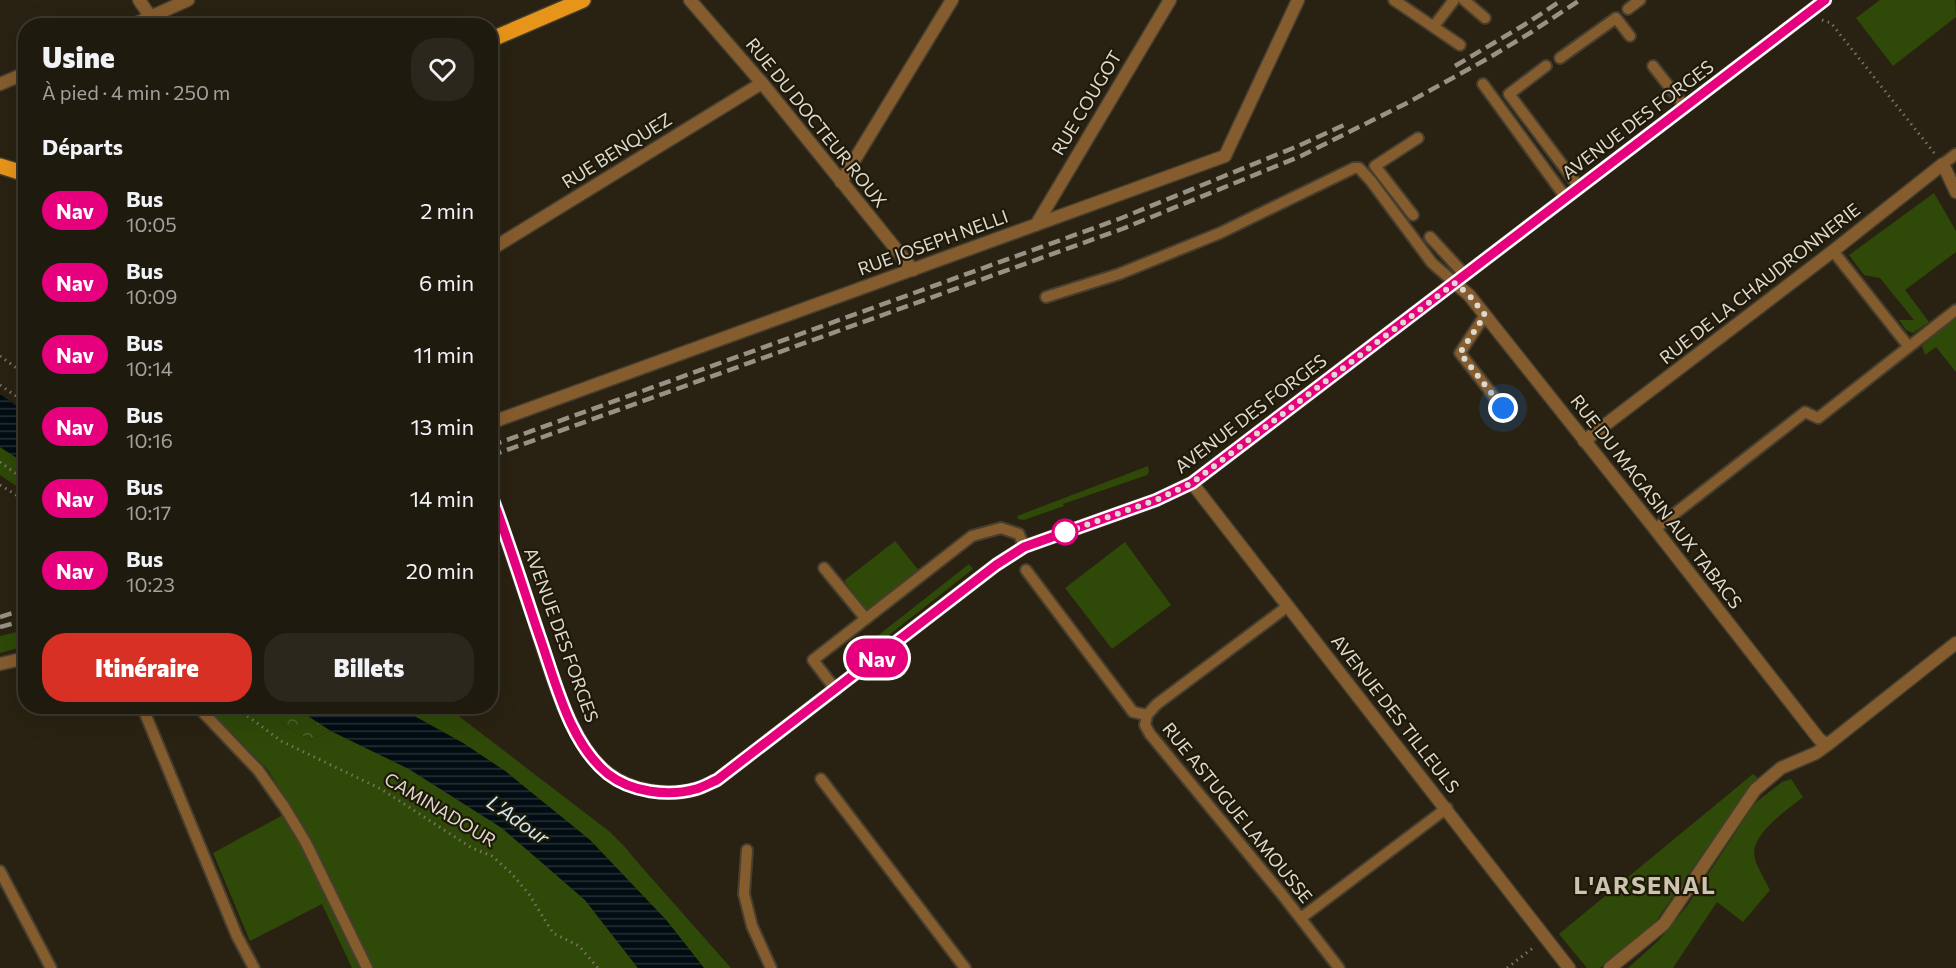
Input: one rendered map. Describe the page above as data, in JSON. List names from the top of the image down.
{
  "streets": {
    "street": [
      "RUE COUGOT",
      "AVENUE DES FORGES",
      "RUE DU DOCTEUR ROUX",
      "RUE BENQUEZ",
      "RUE JOSEPH NELLI",
      "RUE DE LA CHAUDRONNERIE",
      "RUE DU MAGASIN AUX TABACS",
      "AVENUE DES TILLEULS"
    ],
    "lane": ["RUE ASTUGUE LAMOUSSE"],
    "path": ["CAMINADOUR"]
  },
  "crossings": [
    ["RUE COUGOT", "RUE JOSEPH NELLI"],
    ["AVENUE DES FORGES", "RUE DU MAGASIN AUX TABACS"],
    ["AVENUE DES FORGES", "AVENUE DES TILLEULS"],
    ["RUE DU DOCTEUR ROUX", "RUE BENQUEZ"],
    ["RUE DU DOCTEUR ROUX", "RUE JOSEPH NELLI"],
    ["RUE DE LA CHAUDRONNERIE", "RUE DU MAGASIN AUX TABACS"]
  ],
  "districts": ["L'ARSENAL"],
  "water": ["L'Adour"],
  "lines": ["bus line Nav"],
  "page": {
    "on_map": "Nav",
    "heading": [
      ["Usine", "À pied · 4 min · 250 m"],
      "Départs"
    ],
    "list": [
      {
        "mark": "Nav",
        "name": "Bus",
        "note": "10:05",
        "value": "2 min"
      },
      {
        "mark": "Nav",
        "name": "Bus",
        "note": "10:09",
        "value": "6 min"
      },
      {
        "mark": "Nav",
        "name": "Bus",
        "note": "10:14",
        "value": "11 min"
      },
      {
        "mark": "Nav",
        "name": "Bus",
        "note": "10:16",
        "value": "13 min"
      },
      {
        "mark": "Nav",
        "name": "Bus",
        "note": "10:17",
        "value": "14 min"
      },
      {
        "mark": "Nav",
        "name": "Bus",
        "note": "10:23",
        "value": "20 min"
      }
    ],
    "buttons": ["Itinéraire", "Billets"]
  }
}
